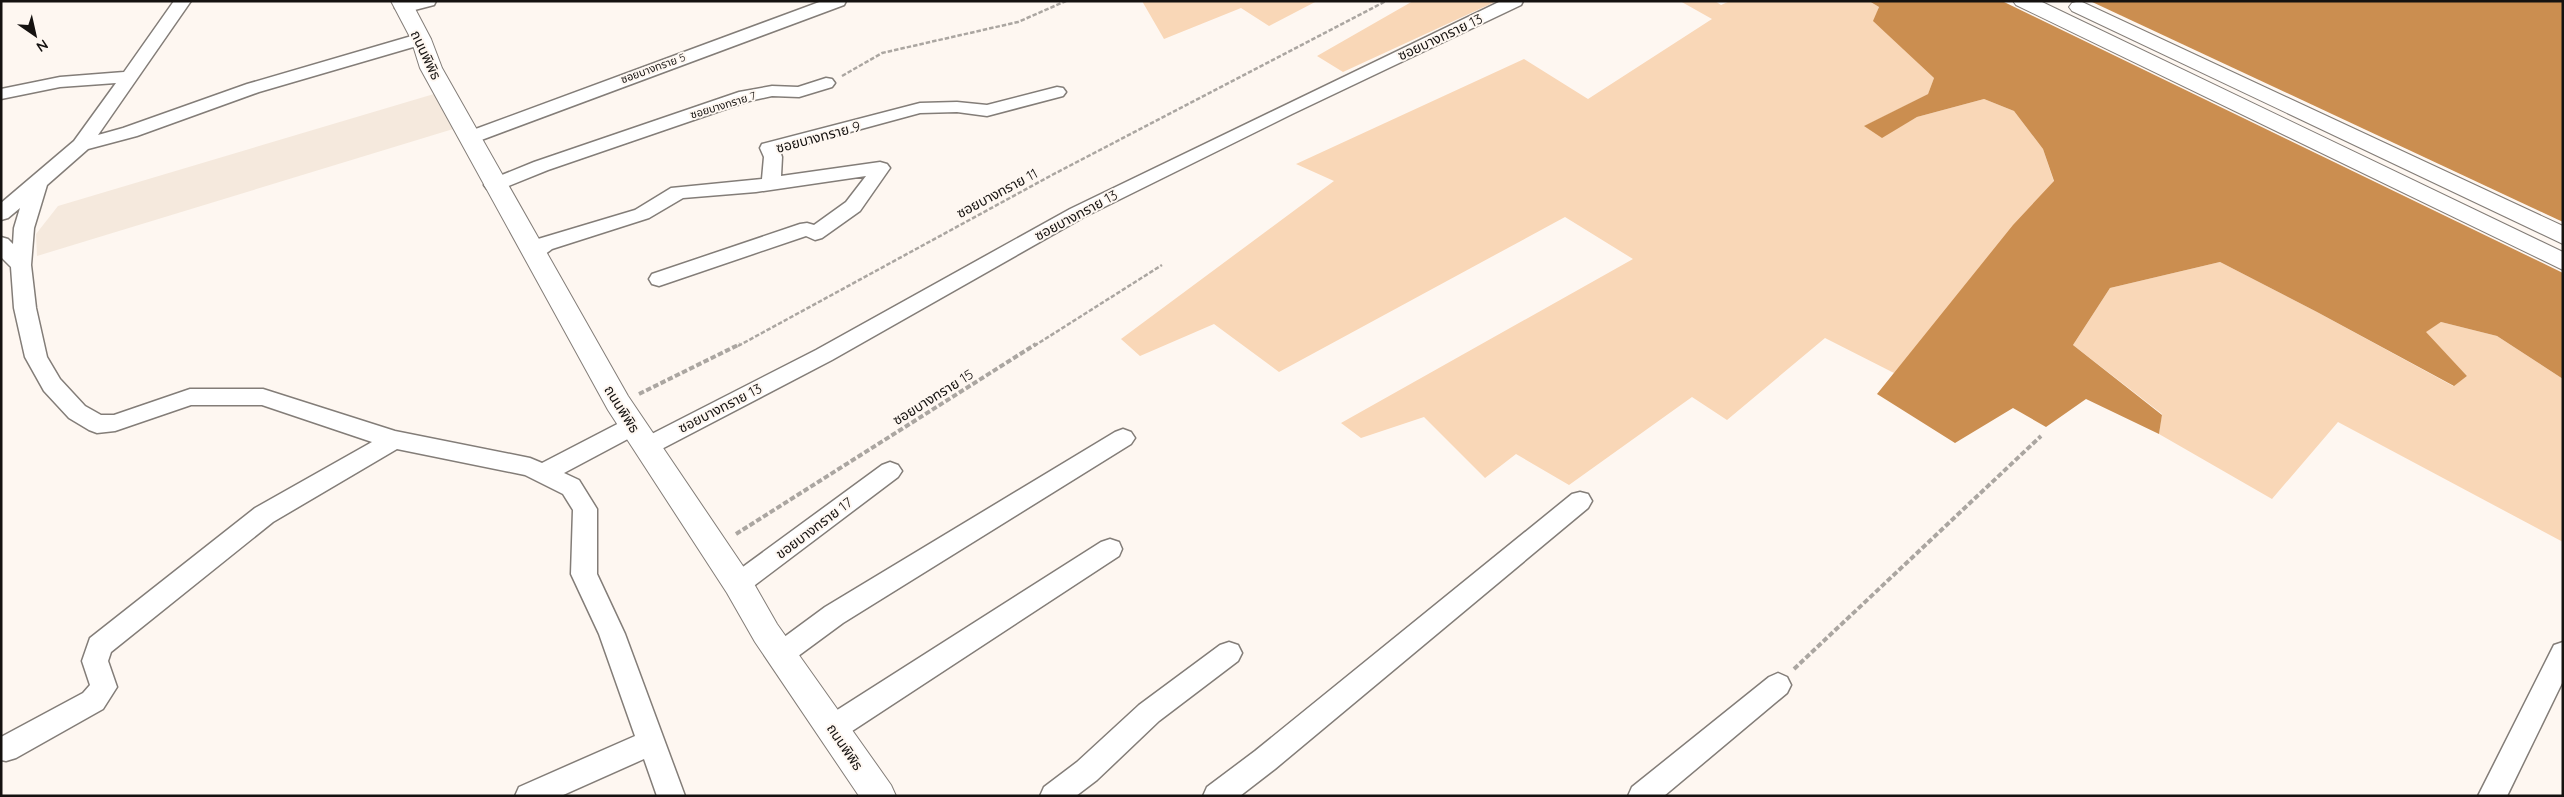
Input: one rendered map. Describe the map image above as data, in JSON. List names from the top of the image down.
{
  "streets": {
    "street": [
      "ซอยบางทราย 13",
      "ถนนพิพิธ",
      "ซอยบางทราย 5",
      "ซอยบางทราย 7",
      "ซอยบางทราย 9",
      "ขอยบางทราย 17"
    ],
    "path": ["ซอยบางทราย 11", "ซอยบางทราย 15"]
  },
  "crossings": [
    ["ซอยบางทราย 13", "ถนนพิพิธ"],
    ["ถนนพิพิธ", "ซอยบางทราย 5"],
    ["ถนนพิพิธ", "ซอยบางทราย 7"],
    ["ถนนพิพิธ", "ซอยบางทราย 11"],
    ["ถนนพิพิธ", "ซอยบางทราย 15"],
    ["ถนนพิพิธ", "ขอยบางทราย 17"]
  ],
  "north": "bottom right"
}
